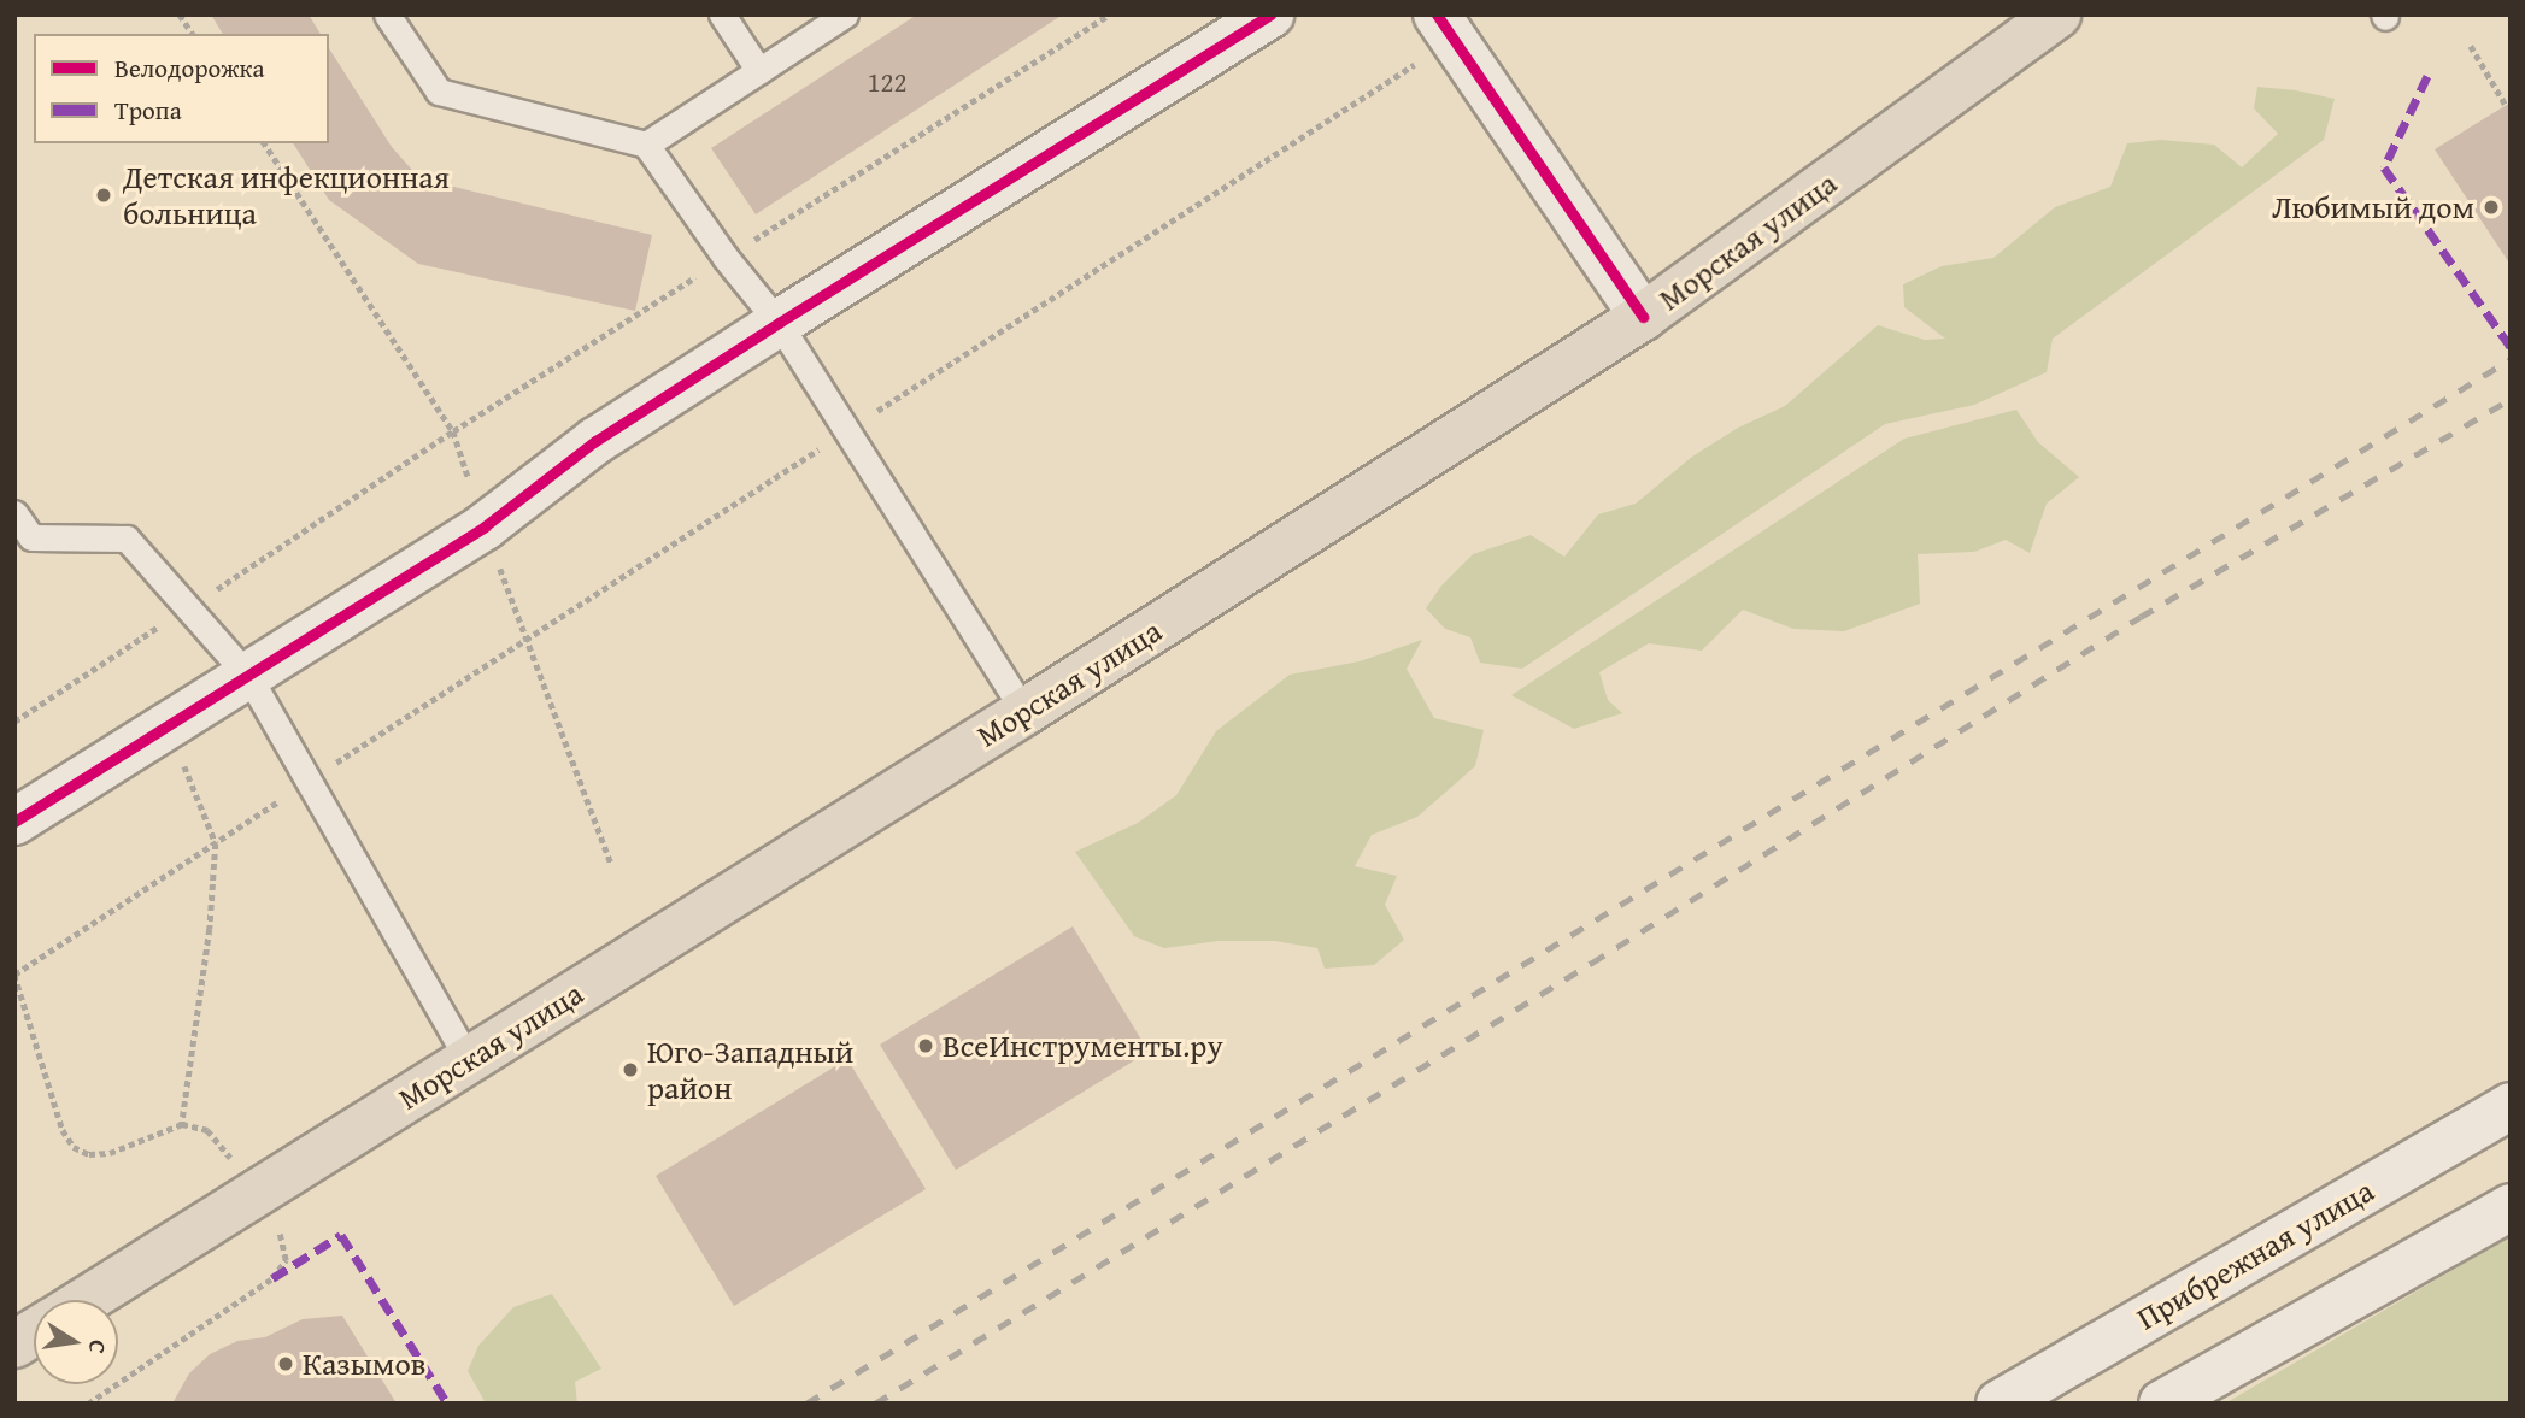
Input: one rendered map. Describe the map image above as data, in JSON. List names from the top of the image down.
{
  "streets": {
    "main road": ["Морская улица"],
    "street": ["Прибрежная улица"]
  },
  "places": [
    "Детская инфекционная больница",
    "Любимый дом",
    "ВсеИнструменты.ру",
    "Юго-Западный район",
    "Казымов"
  ],
  "house_numbers": ["122"],
  "legend": ["Велодорожка", "Тропа"],
  "north": "right"
}
